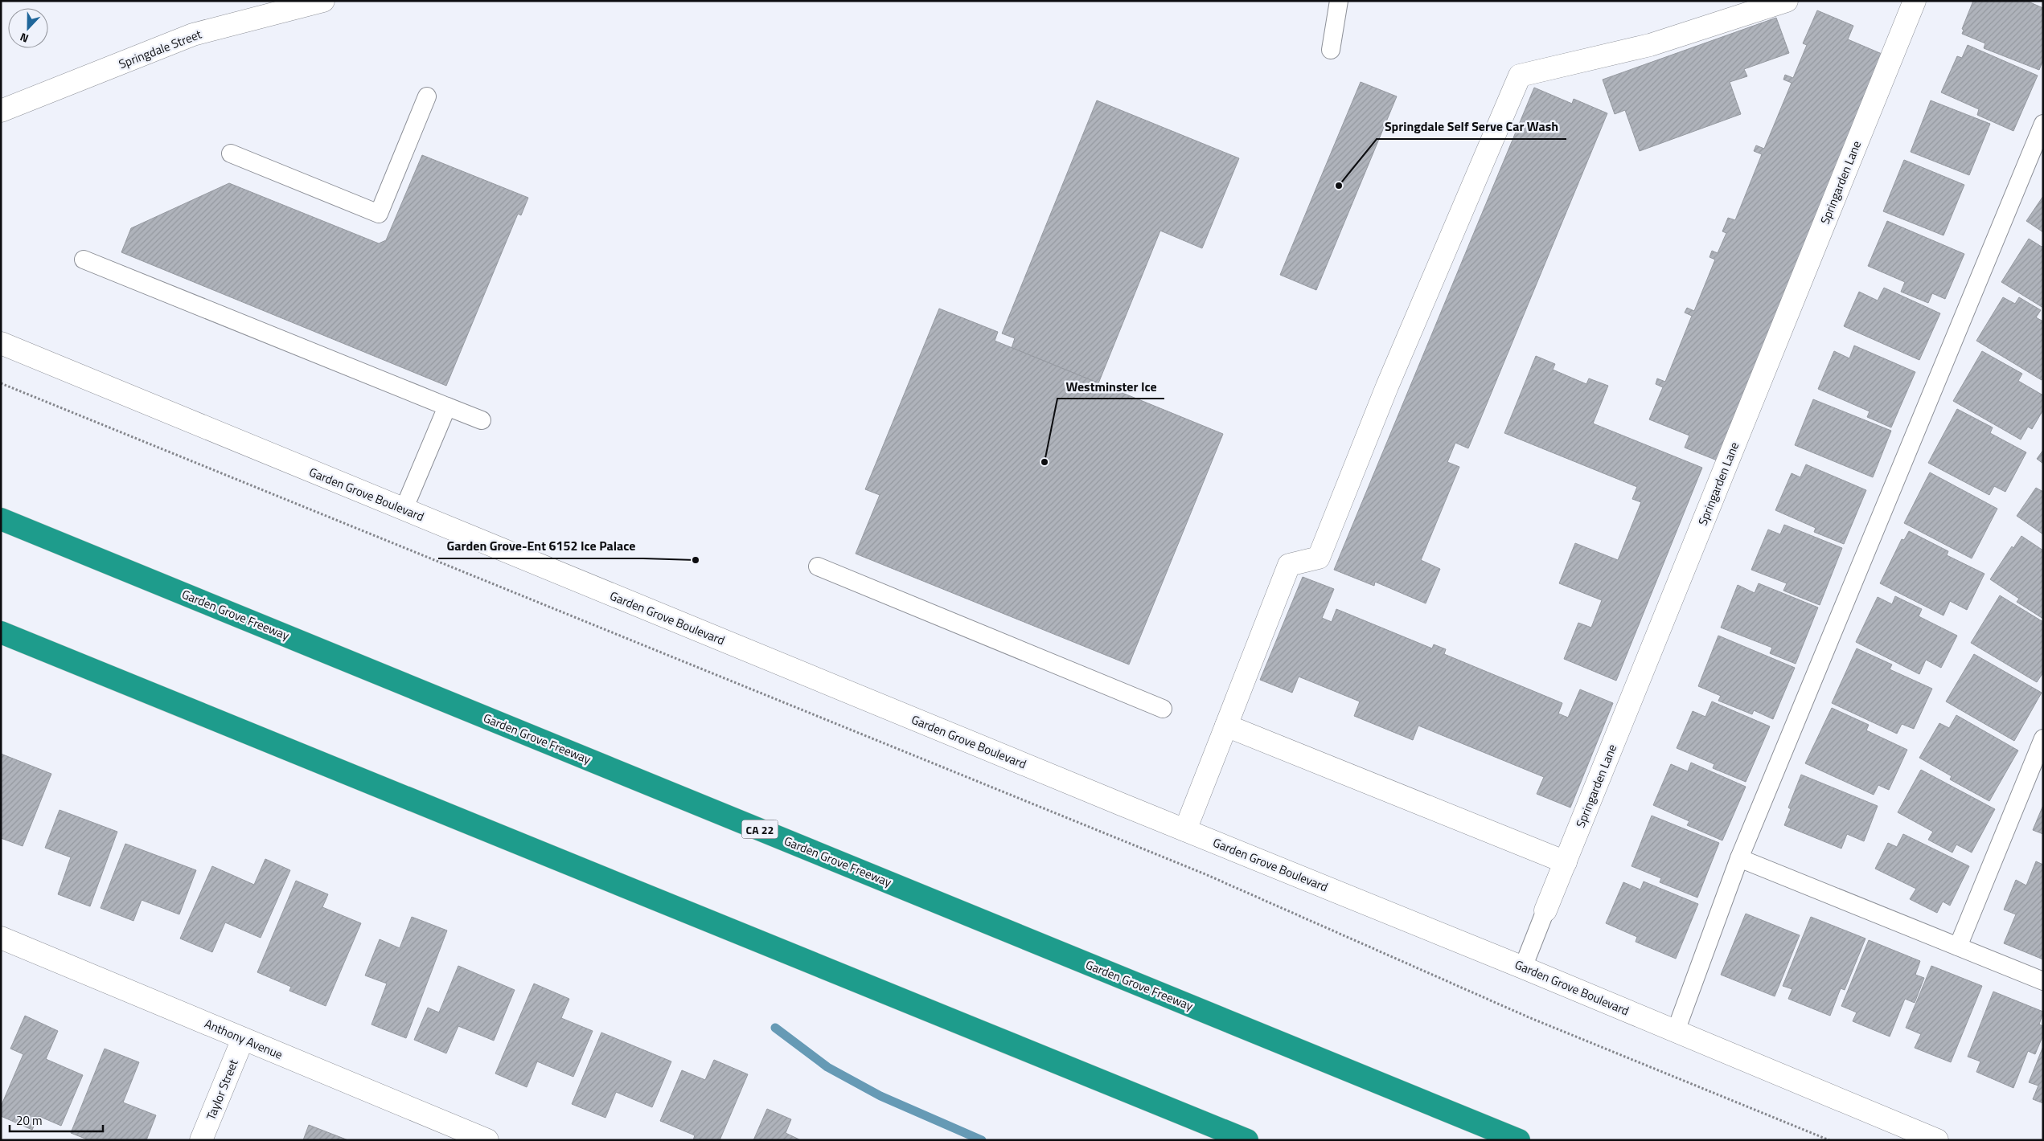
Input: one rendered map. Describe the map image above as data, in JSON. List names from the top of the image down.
{
  "streets": {
    "highway": ["Garden Grove Freeway", "CA 22"],
    "street": [
      "Springdale Street",
      "Springarden Lane",
      "Garden Grove Boulevard",
      "Anthony Avenue",
      "Taylor Street"
    ]
  },
  "crossings": [
    ["Springarden Lane", "Garden Grove Boulevard"],
    ["Anthony Avenue", "Taylor Street"]
  ],
  "places": ["Springdale Self Serve Car Wash", "Westminster Ice", "Garden Grove-Ent 6152 Ice Palace"],
  "scale_bar": "20 m",
  "north": "bottom"
}
